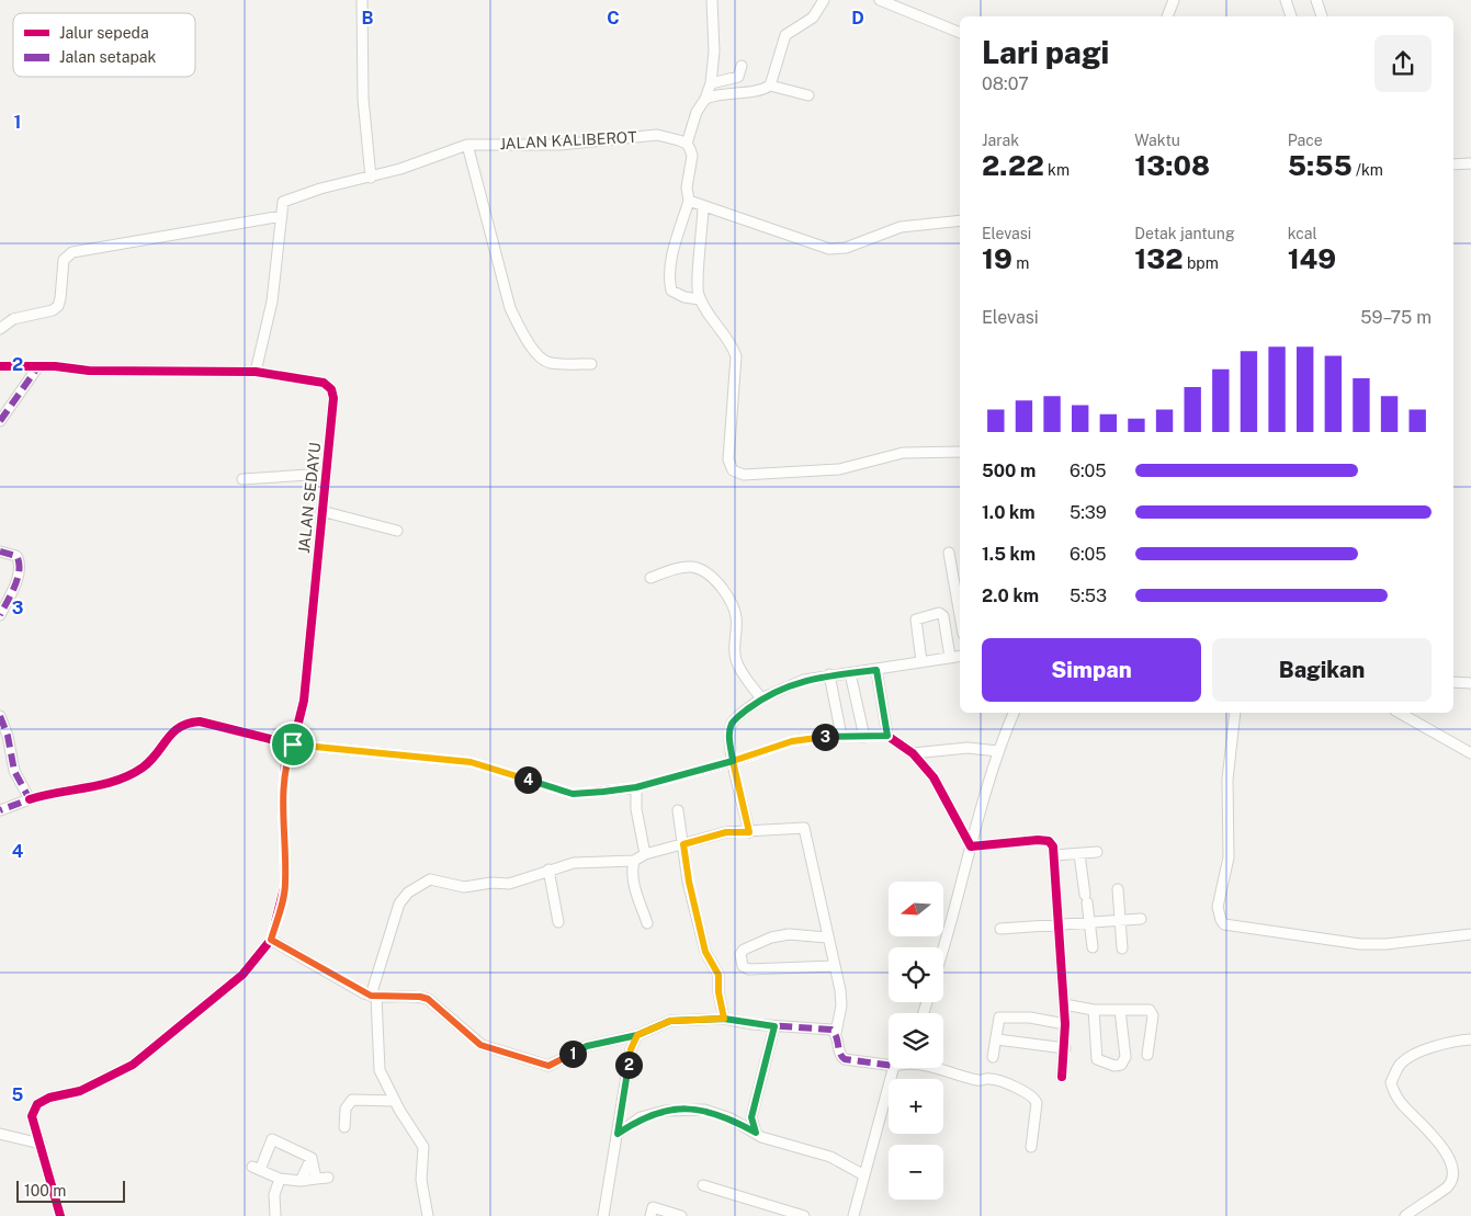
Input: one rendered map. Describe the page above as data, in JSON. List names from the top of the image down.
{
  "streets": {
    "street": ["JALAN KALIBEROT", "JALAN SEDAYU"]
  },
  "crossings": [
    ["JALAN KALIBEROT", "JALAN SEDAYU"]
  ],
  "legend": ["Jalur sepeda", "Jalan setapak"],
  "scale_bar": "100 m",
  "north": "left",
  "page": {
    "heading": ["Lari pagi", "08:07"],
    "stats": [
      ["Jarak", "2.22 km"],
      ["Waktu", "13:08"],
      ["Pace", "5:55 /km"],
      ["Elevasi", "19 m"],
      ["Detak jantung", "132 bpm"],
      ["kcal", "149"]
    ],
    "chart": ["Elevasi", "59–75 m"],
    "list": [
      {
        "name": "500 m",
        "note": "6:05"
      },
      {
        "name": "1.0 km",
        "note": "5:39"
      },
      {
        "name": "1.5 km",
        "note": "6:05"
      },
      {
        "name": "2.0 km",
        "note": "5:53"
      }
    ],
    "buttons": ["Simpan", "Bagikan"],
    "pins": [
      "3",
      "4",
      "1",
      "2"
    ],
    "map_buttons": ["+", "−"],
    "scale": "100 m"
  },
  "grid": {
    "columns": ["B", "C", "D"],
    "rows": [
      "1",
      "2",
      "3",
      "4",
      "5"
    ]
  }
}
